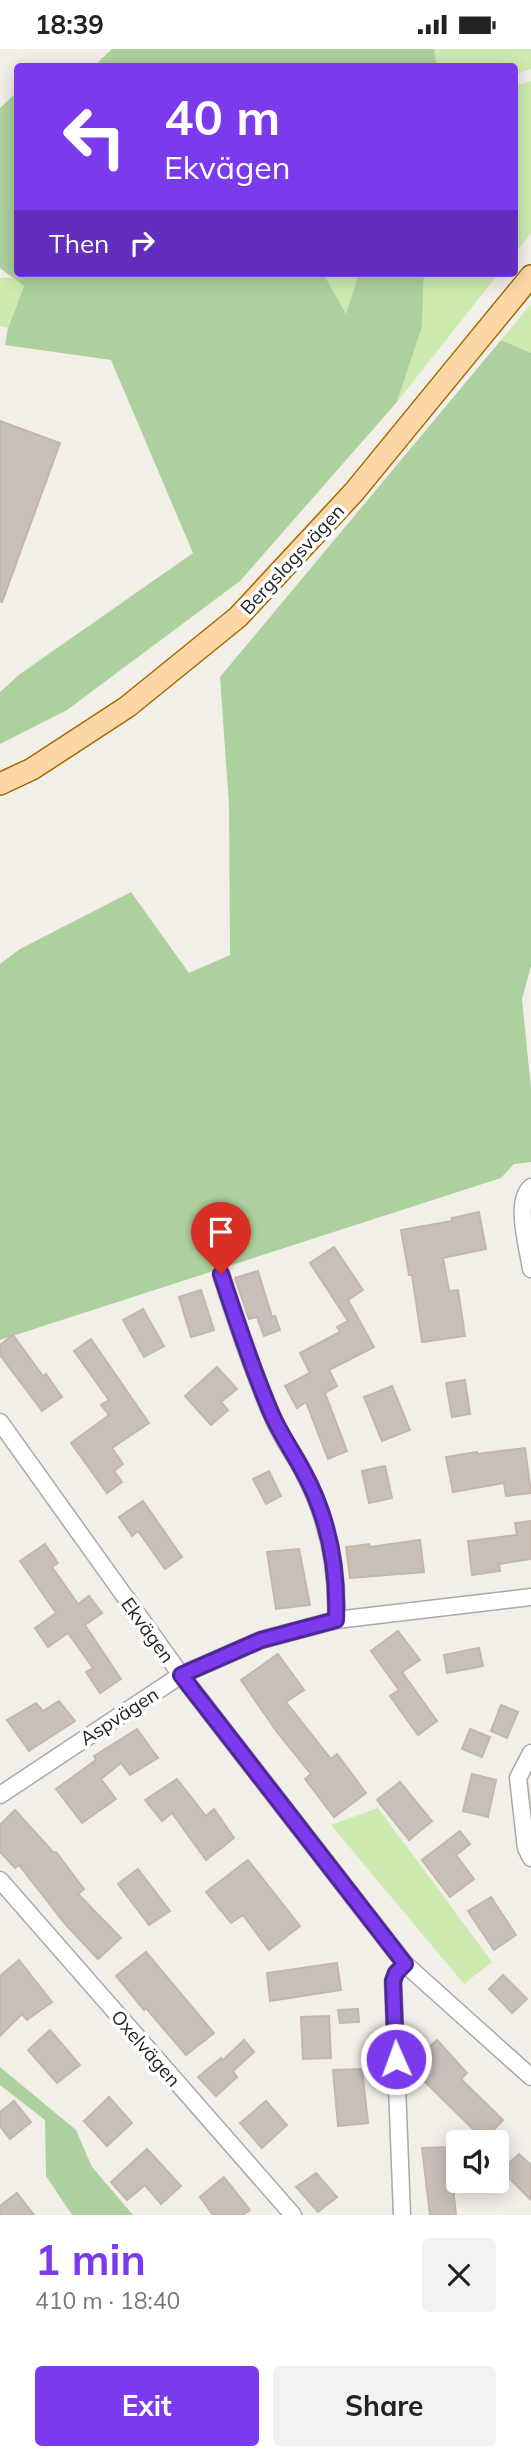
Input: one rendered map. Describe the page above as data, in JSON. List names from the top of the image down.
{
  "streets": {
    "main road": ["Bergslagsvägen"],
    "street": ["Ekvägen", "Aspvägen", "Oxelvägen"]
  },
  "crossings": [
    ["Ekvägen", "Aspvägen"]
  ],
  "page": {
    "status": "18:39",
    "turn": ["40 m", "Ekvägen"],
    "then": "Then",
    "heading": ["1 min", "410 m · 18:40"],
    "buttons": ["Exit", "Share"]
  }
}
